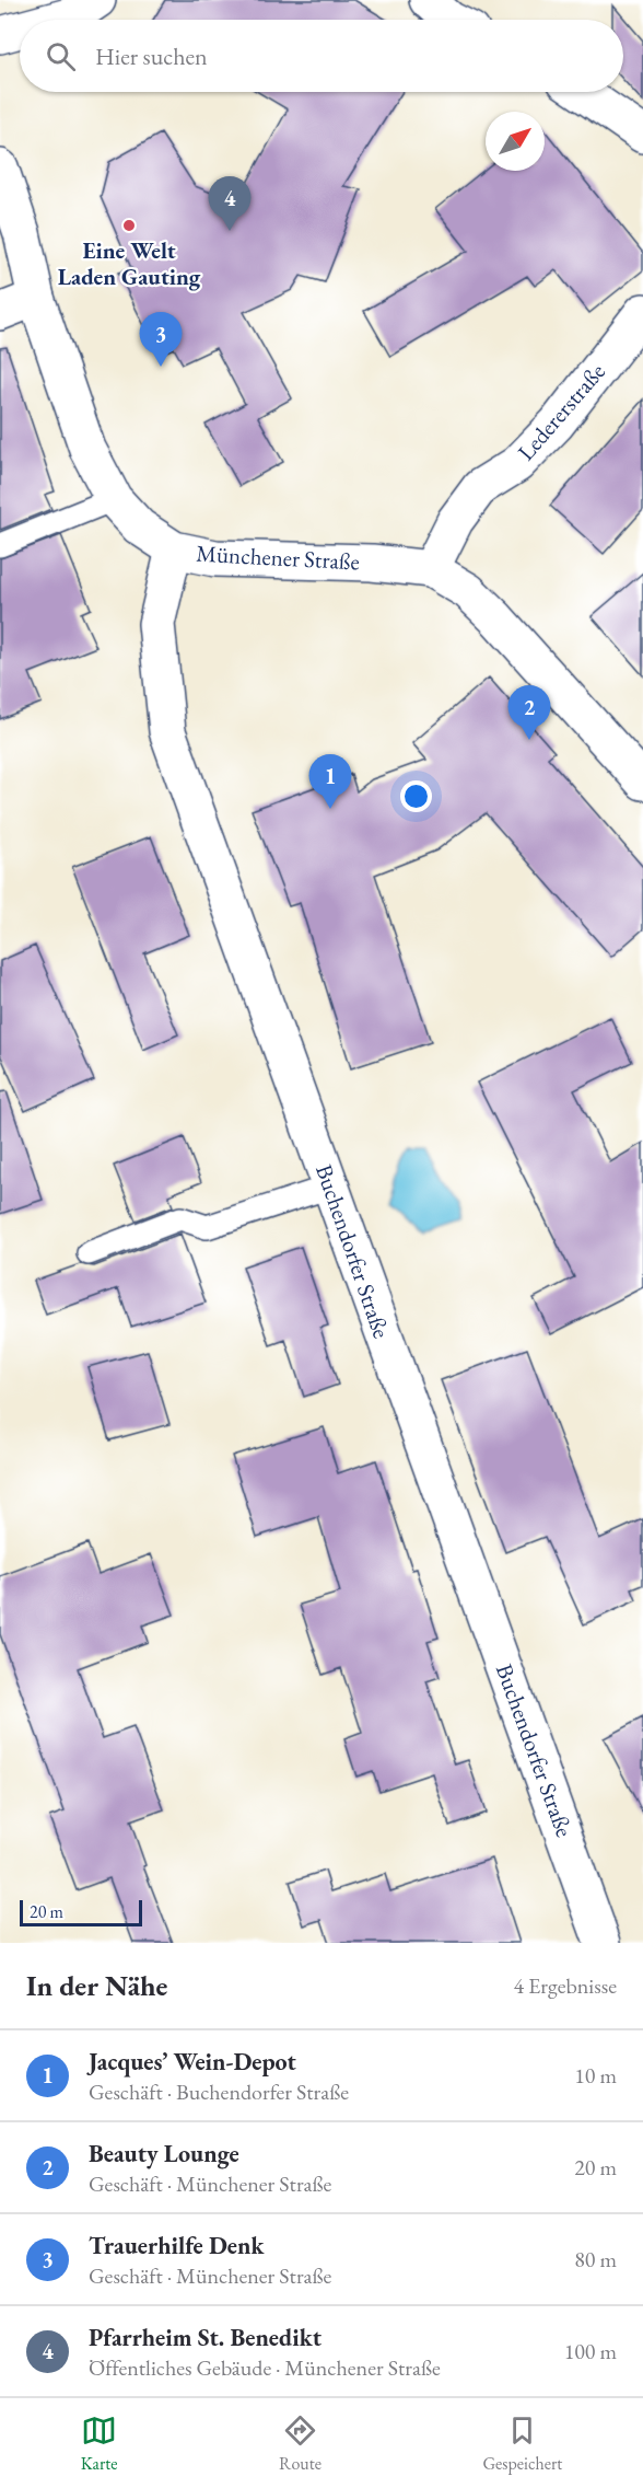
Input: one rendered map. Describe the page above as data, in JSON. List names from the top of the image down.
{
  "streets": {
    "street": ["Ledererstraße", "Münchener Straße", "Buchendorfer Straße"]
  },
  "crossings": [
    ["Ledererstraße", "Münchener Straße"],
    ["Münchener Straße", "Buchendorfer Straße"]
  ],
  "places": ["Eine Welt Laden Gauting"],
  "scale_bar": "20 m",
  "north": "top right",
  "page": {
    "search": "Hier suchen",
    "pins": [
      "4",
      "3",
      "2",
      "1"
    ],
    "scale": "20 m",
    "heading": ["In der Nähe", "4 Ergebnisse"],
    "list": [
      {
        "mark": "1",
        "name": "Jacques’ Wein-Depot",
        "note": "Geschäft · Buchendorfer Straße",
        "value": "10 m"
      },
      {
        "mark": "2",
        "name": "Beauty Lounge",
        "note": "Geschäft · Münchener Straße",
        "value": "20 m"
      },
      {
        "mark": "3",
        "name": "Trauerhilfe Denk",
        "note": "Geschäft · Münchener Straße",
        "value": "80 m"
      },
      {
        "mark": "4",
        "name": "Pfarrheim St. Benedikt",
        "note": "Öffentliches Gebäude · Münchener Straße",
        "value": "100 m"
      }
    ],
    "nav": ["Karte", "Route", "Gespeichert"]
  }
}
